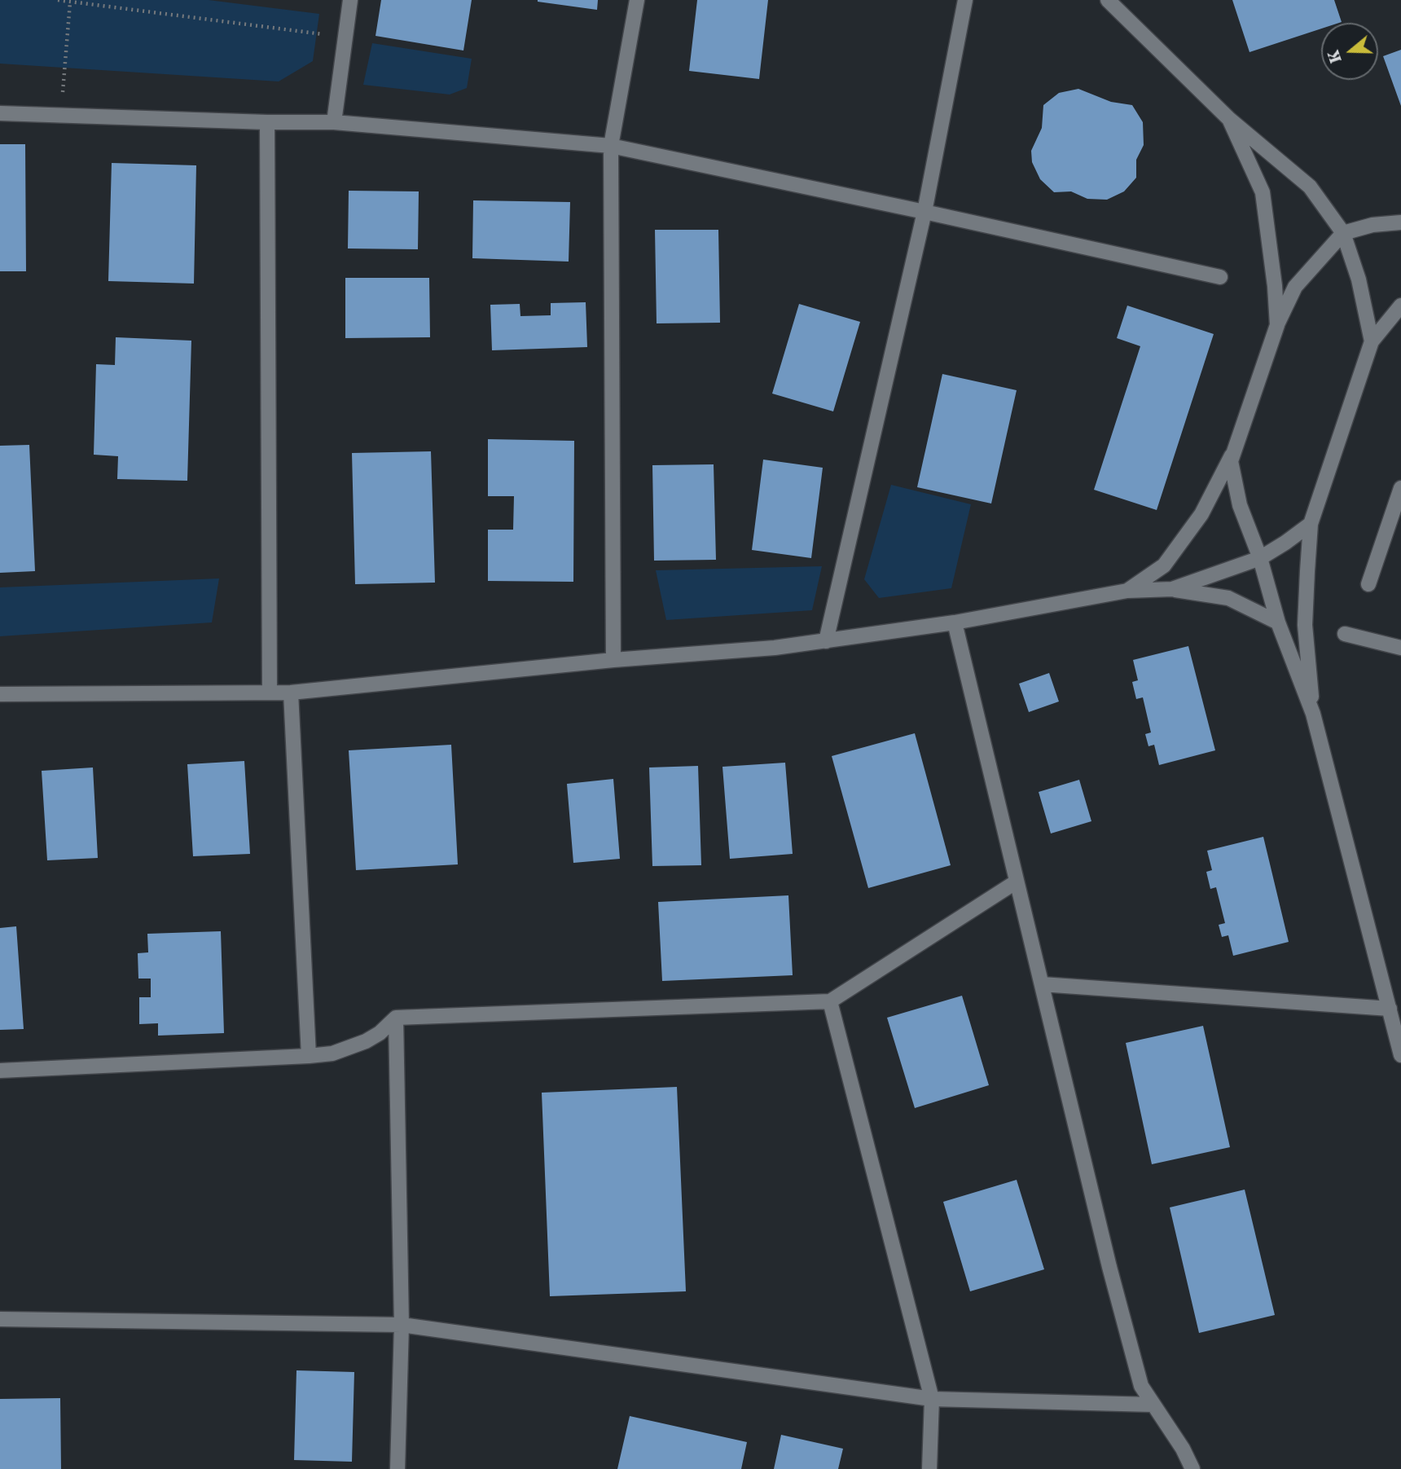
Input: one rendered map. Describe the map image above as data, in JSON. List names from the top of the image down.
{
  "north": "left"
}
